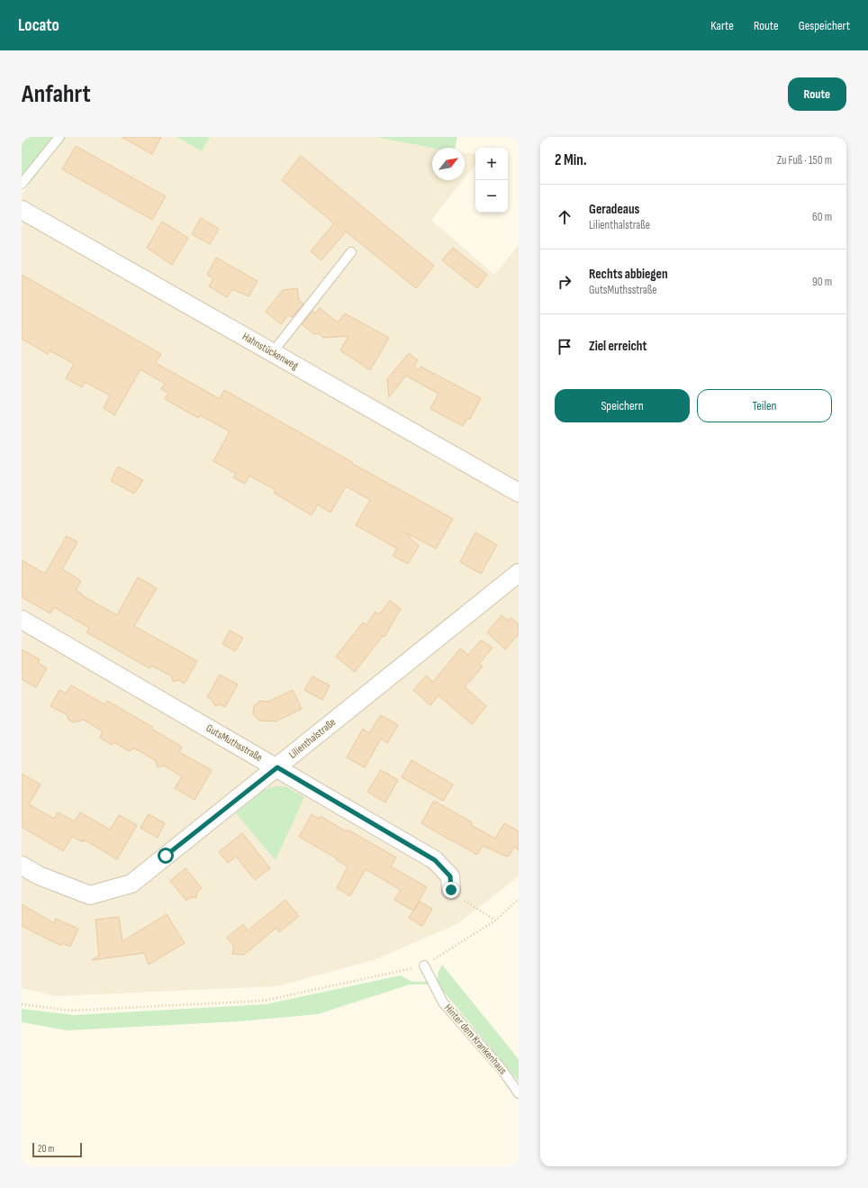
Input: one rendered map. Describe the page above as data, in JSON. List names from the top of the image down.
{
  "streets": {
    "street": ["Hahnstückenweg", "Lilienthalstraße", "GutsMuthsstraße"],
    "lane": ["Hinter dem Krankenhaus"]
  },
  "crossings": [
    ["Lilienthalstraße", "GutsMuthsstraße"]
  ],
  "scale_bar": "20 m",
  "north": "top right",
  "page": {
    "header": "Locato",
    "nav": ["Karte", "Route", "Gespeichert"],
    "buttons": [
      "Route",
      ["Speichern", "Teilen"]
    ],
    "title": "Anfahrt",
    "heading": ["2 Min.", "Zu Fuß · 150 m"],
    "map_buttons": ["+", "−"],
    "list": [
      ["Geradeaus", "Lilienthalstraße", "60 m"],
      ["Rechts abbiegen", "GutsMuthsstraße", "90 m"],
      "Ziel erreicht"
    ],
    "scale": "20 m"
  }
}
